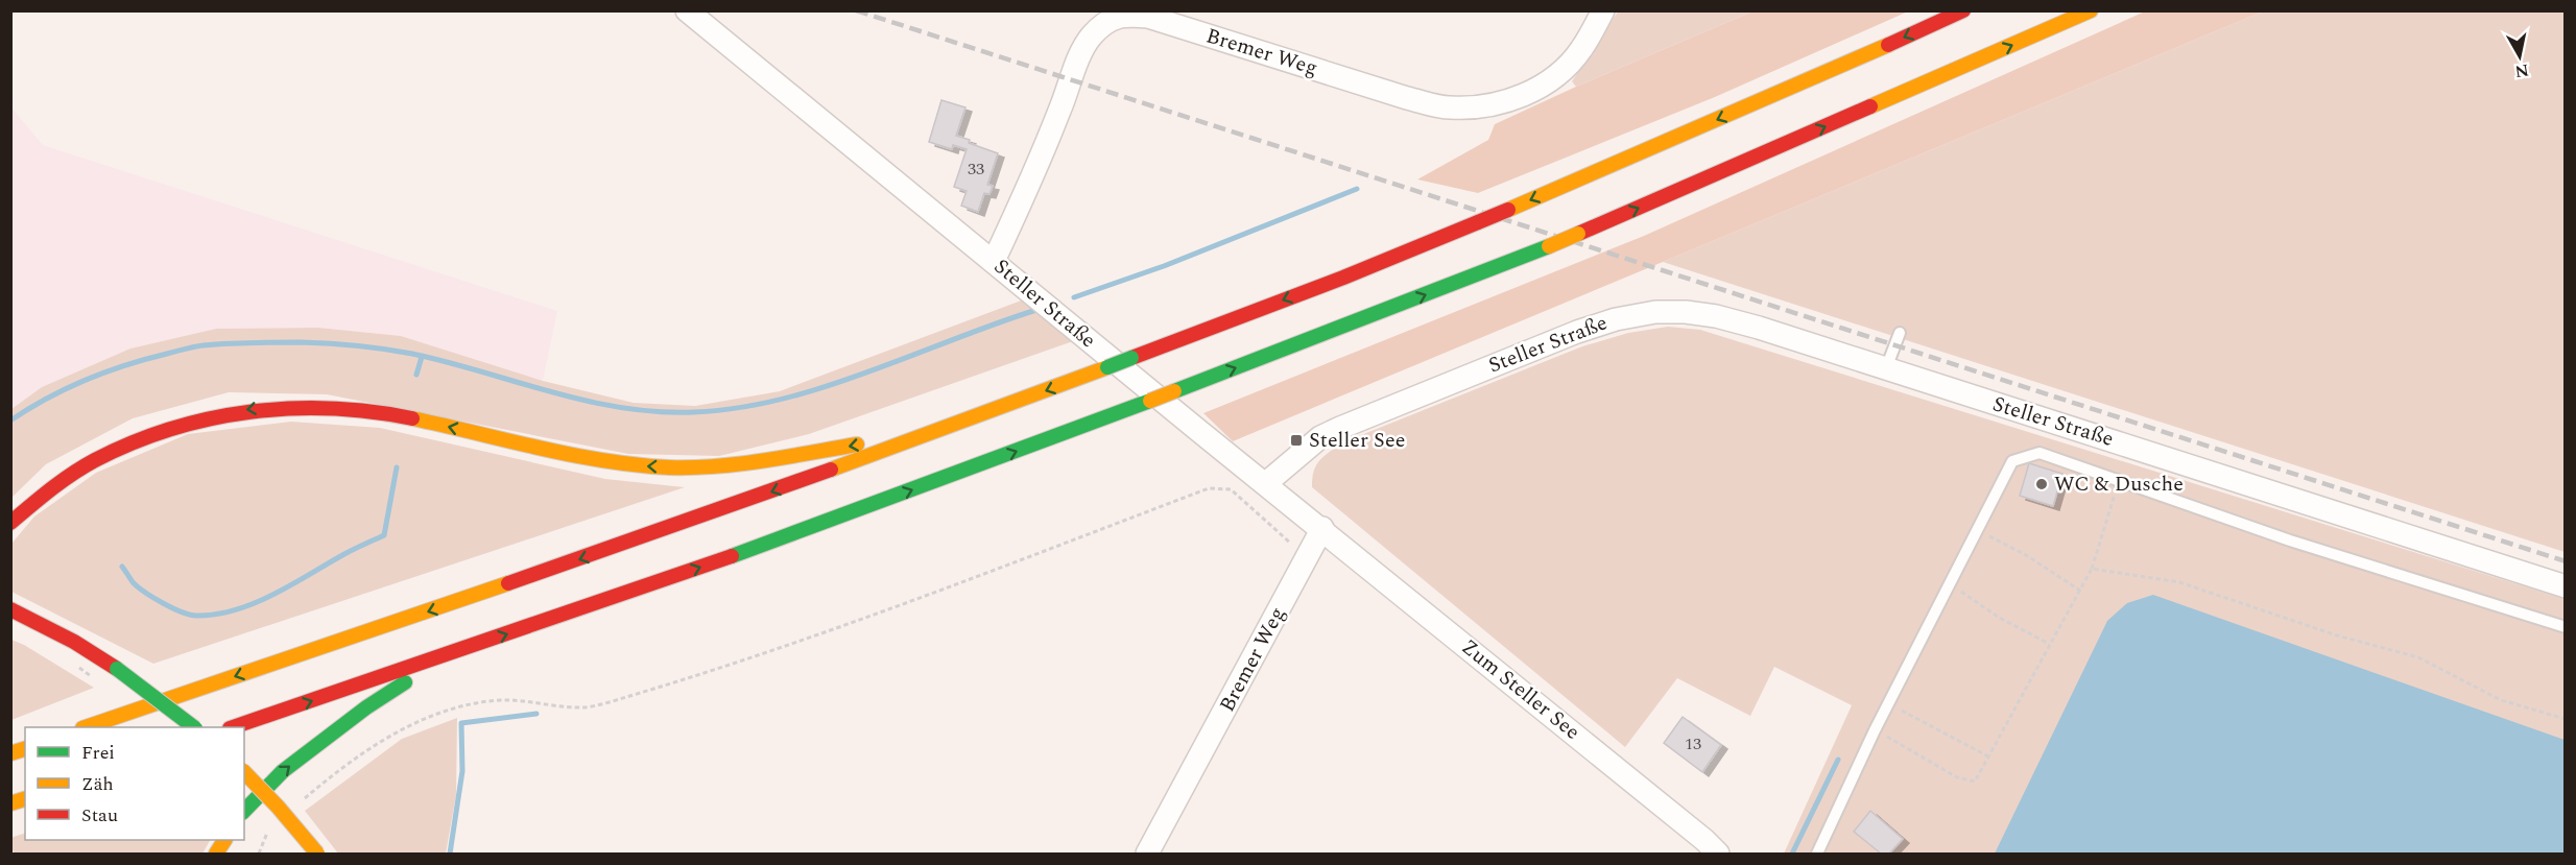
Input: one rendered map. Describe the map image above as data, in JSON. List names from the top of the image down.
{
  "streets": {
    "street": ["Bremer Weg", "Steller Straße", "Zum Steller See"]
  },
  "crossings": [
    ["Bremer Weg", "Steller Straße"],
    ["Bremer Weg", "Zum Steller See"]
  ],
  "places": {
    "transit": ["Steller See"],
    "other": ["WC & Dusche"]
  },
  "house_numbers": ["33", "13"],
  "legend": ["Frei", "Zäh", "Stau"],
  "north": "bottom"
}
